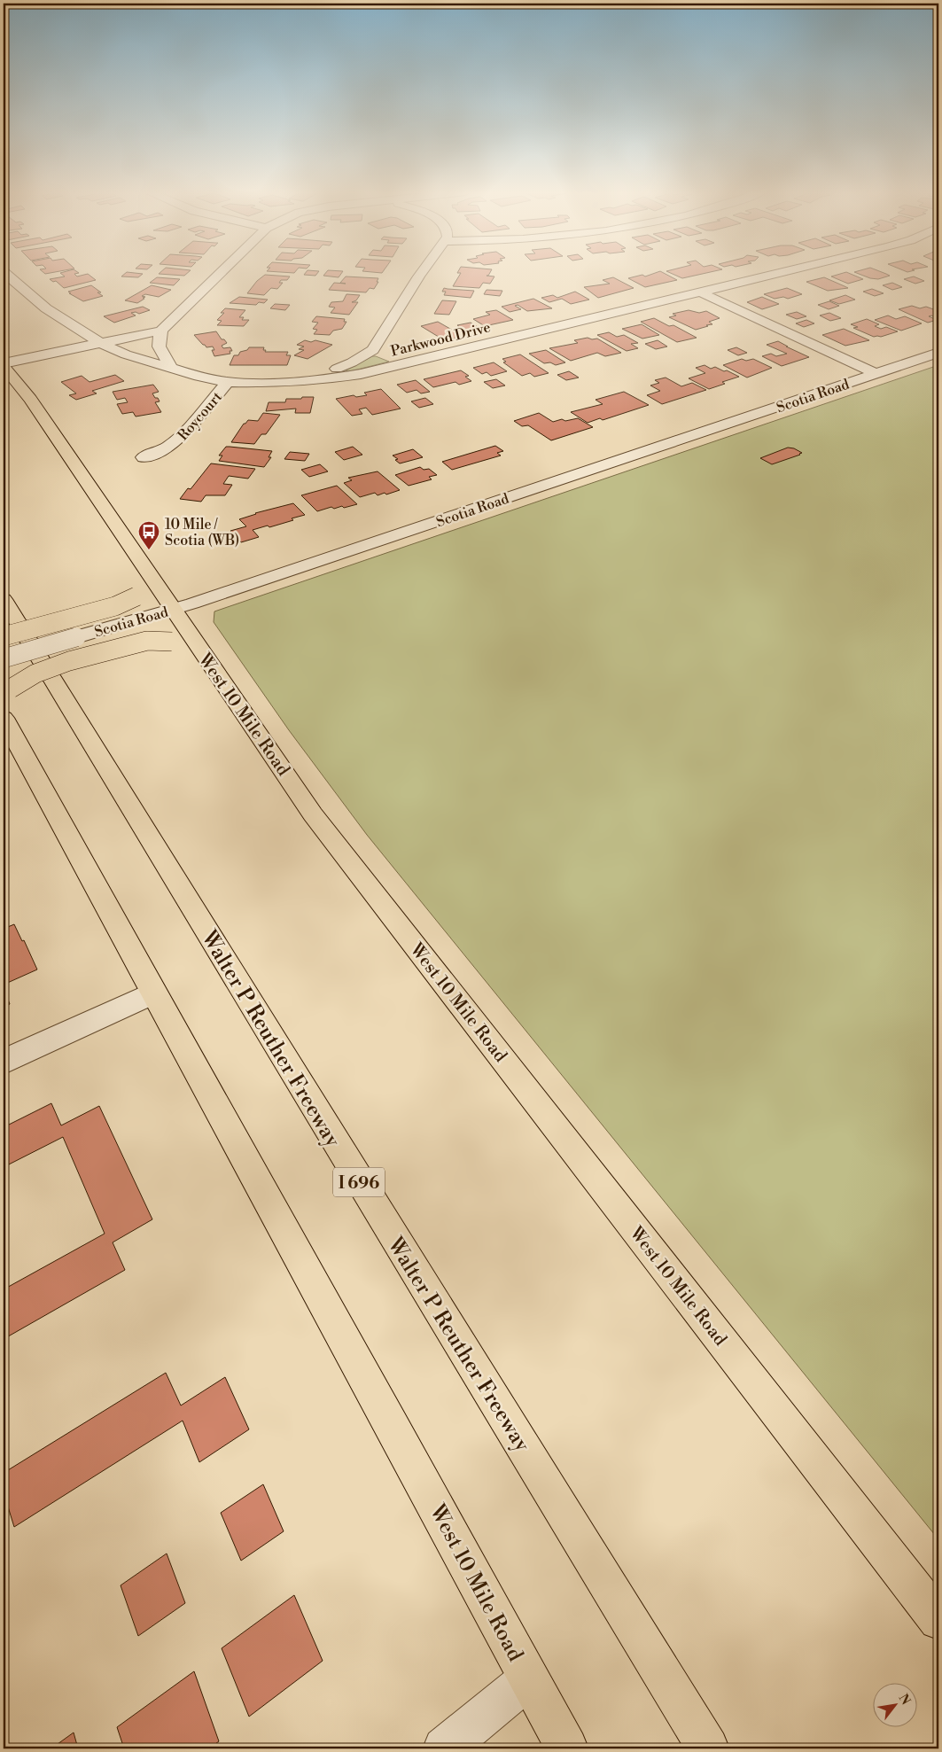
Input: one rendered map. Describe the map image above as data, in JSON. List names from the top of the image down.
{
  "streets": {
    "main road": ["West 10 Mile Road", "Walter P Reuther Freeway", "I 696"],
    "street": ["Parkwood Drive", "Scotia Road", "Roycourt"]
  },
  "crossings": [
    ["Parkwood Drive", "Roycourt"],
    ["Scotia Road", "West 10 Mile Road"]
  ],
  "places": {
    "bus stop": ["10 Mile / Scotia (WB)"]
  },
  "north": "top right"
}
